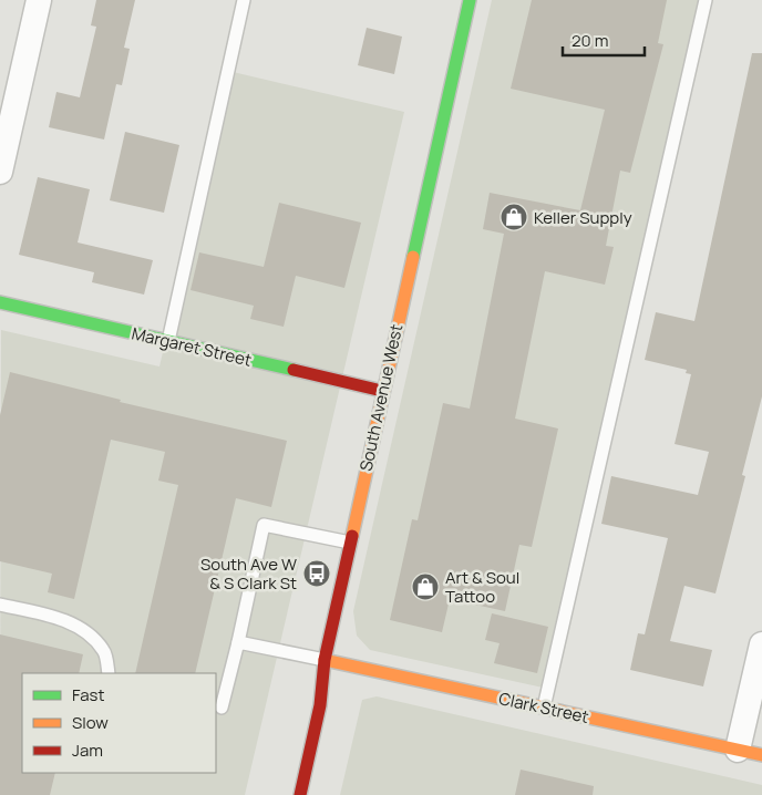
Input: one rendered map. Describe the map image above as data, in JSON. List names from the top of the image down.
{
  "streets": {
    "street": ["Margaret Street", "South Avenue West", "Clark Street"]
  },
  "crossings": [
    ["Margaret Street", "South Avenue West"],
    ["South Avenue West", "Clark Street"]
  ],
  "places": {
    "shop": ["Keller Supply", "Art & Soul Tattoo"],
    "bus stop": ["South Ave W & S Clark St"]
  },
  "legend": ["Fast", "Slow", "Jam"],
  "scale_bar": "20 m"
}
